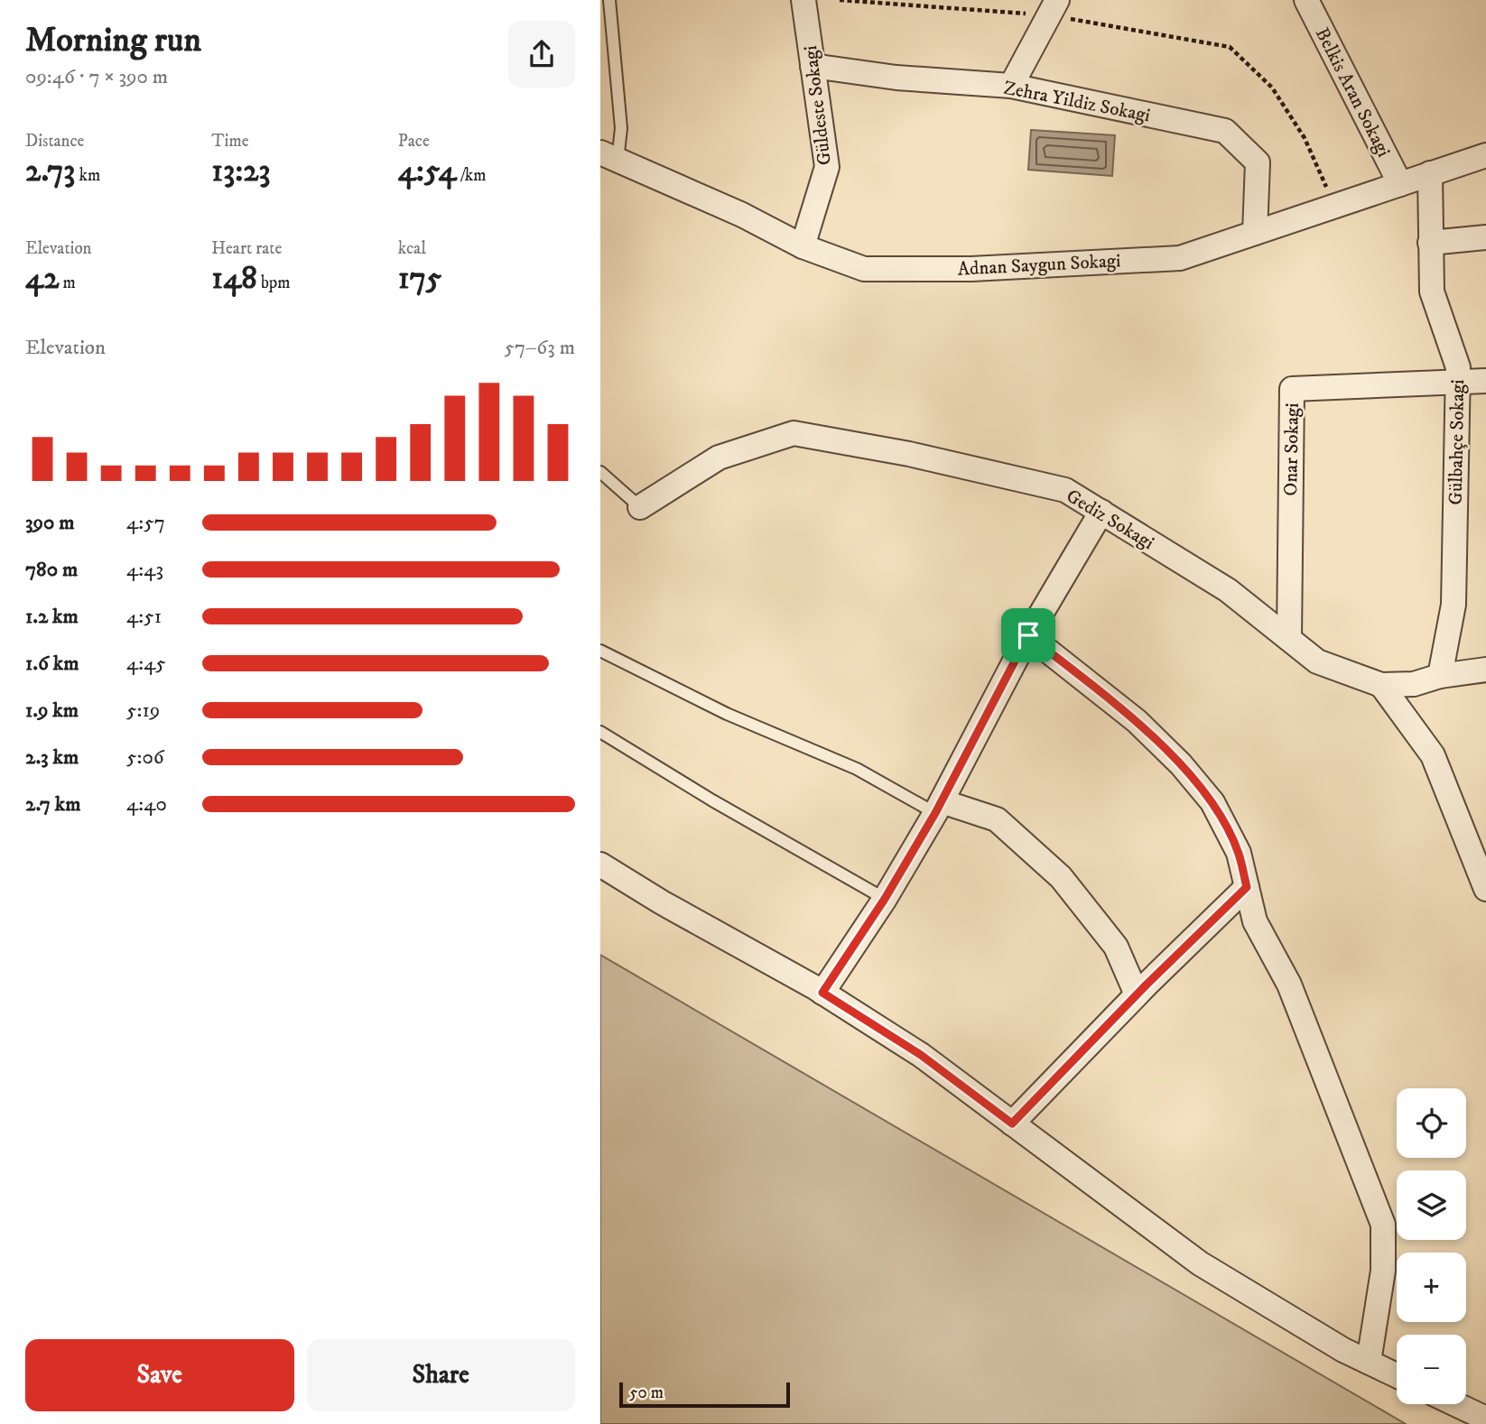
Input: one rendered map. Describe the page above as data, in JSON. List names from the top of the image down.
{
  "streets": {
    "street": [
      "Belkis Aran Sokagi",
      "Zehra Yildiz Sokagi",
      "Güldeste Sokagi",
      "Adnan Saygun Sokagi",
      "Gülbahçe Sokagi",
      "Onar Sokagi",
      "Gediz Sokagi"
    ]
  },
  "crossings": [
    ["Belkis Aran Sokagi", "Adnan Saygun Sokagi"],
    ["Zehra Yildiz Sokagi", "Güldeste Sokagi"],
    ["Zehra Yildiz Sokagi", "Adnan Saygun Sokagi"],
    ["Güldeste Sokagi", "Adnan Saygun Sokagi"],
    ["Adnan Saygun Sokagi", "Gülbahçe Sokagi"],
    ["Gülbahçe Sokagi", "Onar Sokagi"],
    ["Gülbahçe Sokagi", "Gediz Sokagi"],
    ["Onar Sokagi", "Gediz Sokagi"]
  ],
  "scale_bar": "50 m",
  "page": {
    "heading": ["Morning run", "09:46 · 7 × 390 m"],
    "stats": [
      ["Distance", "2.73 km"],
      ["Time", "13:23"],
      ["Pace", "4:54 /km"],
      ["Elevation", "42 m"],
      ["Heart rate", "148 bpm"],
      ["kcal", "175"]
    ],
    "chart": ["Elevation", "57–63 m"],
    "list": [
      {
        "name": "390 m",
        "note": "4:57"
      },
      {
        "name": "780 m",
        "note": "4:43"
      },
      {
        "name": "1.2 km",
        "note": "4:51"
      },
      {
        "name": "1.6 km",
        "note": "4:45"
      },
      {
        "name": "1.9 km",
        "note": "5:19"
      },
      {
        "name": "2.3 km",
        "note": "5:06"
      },
      {
        "name": "2.7 km",
        "note": "4:40"
      }
    ],
    "map_buttons": ["+", "−"],
    "buttons": ["Save", "Share"],
    "scale": "50 m"
  }
}
